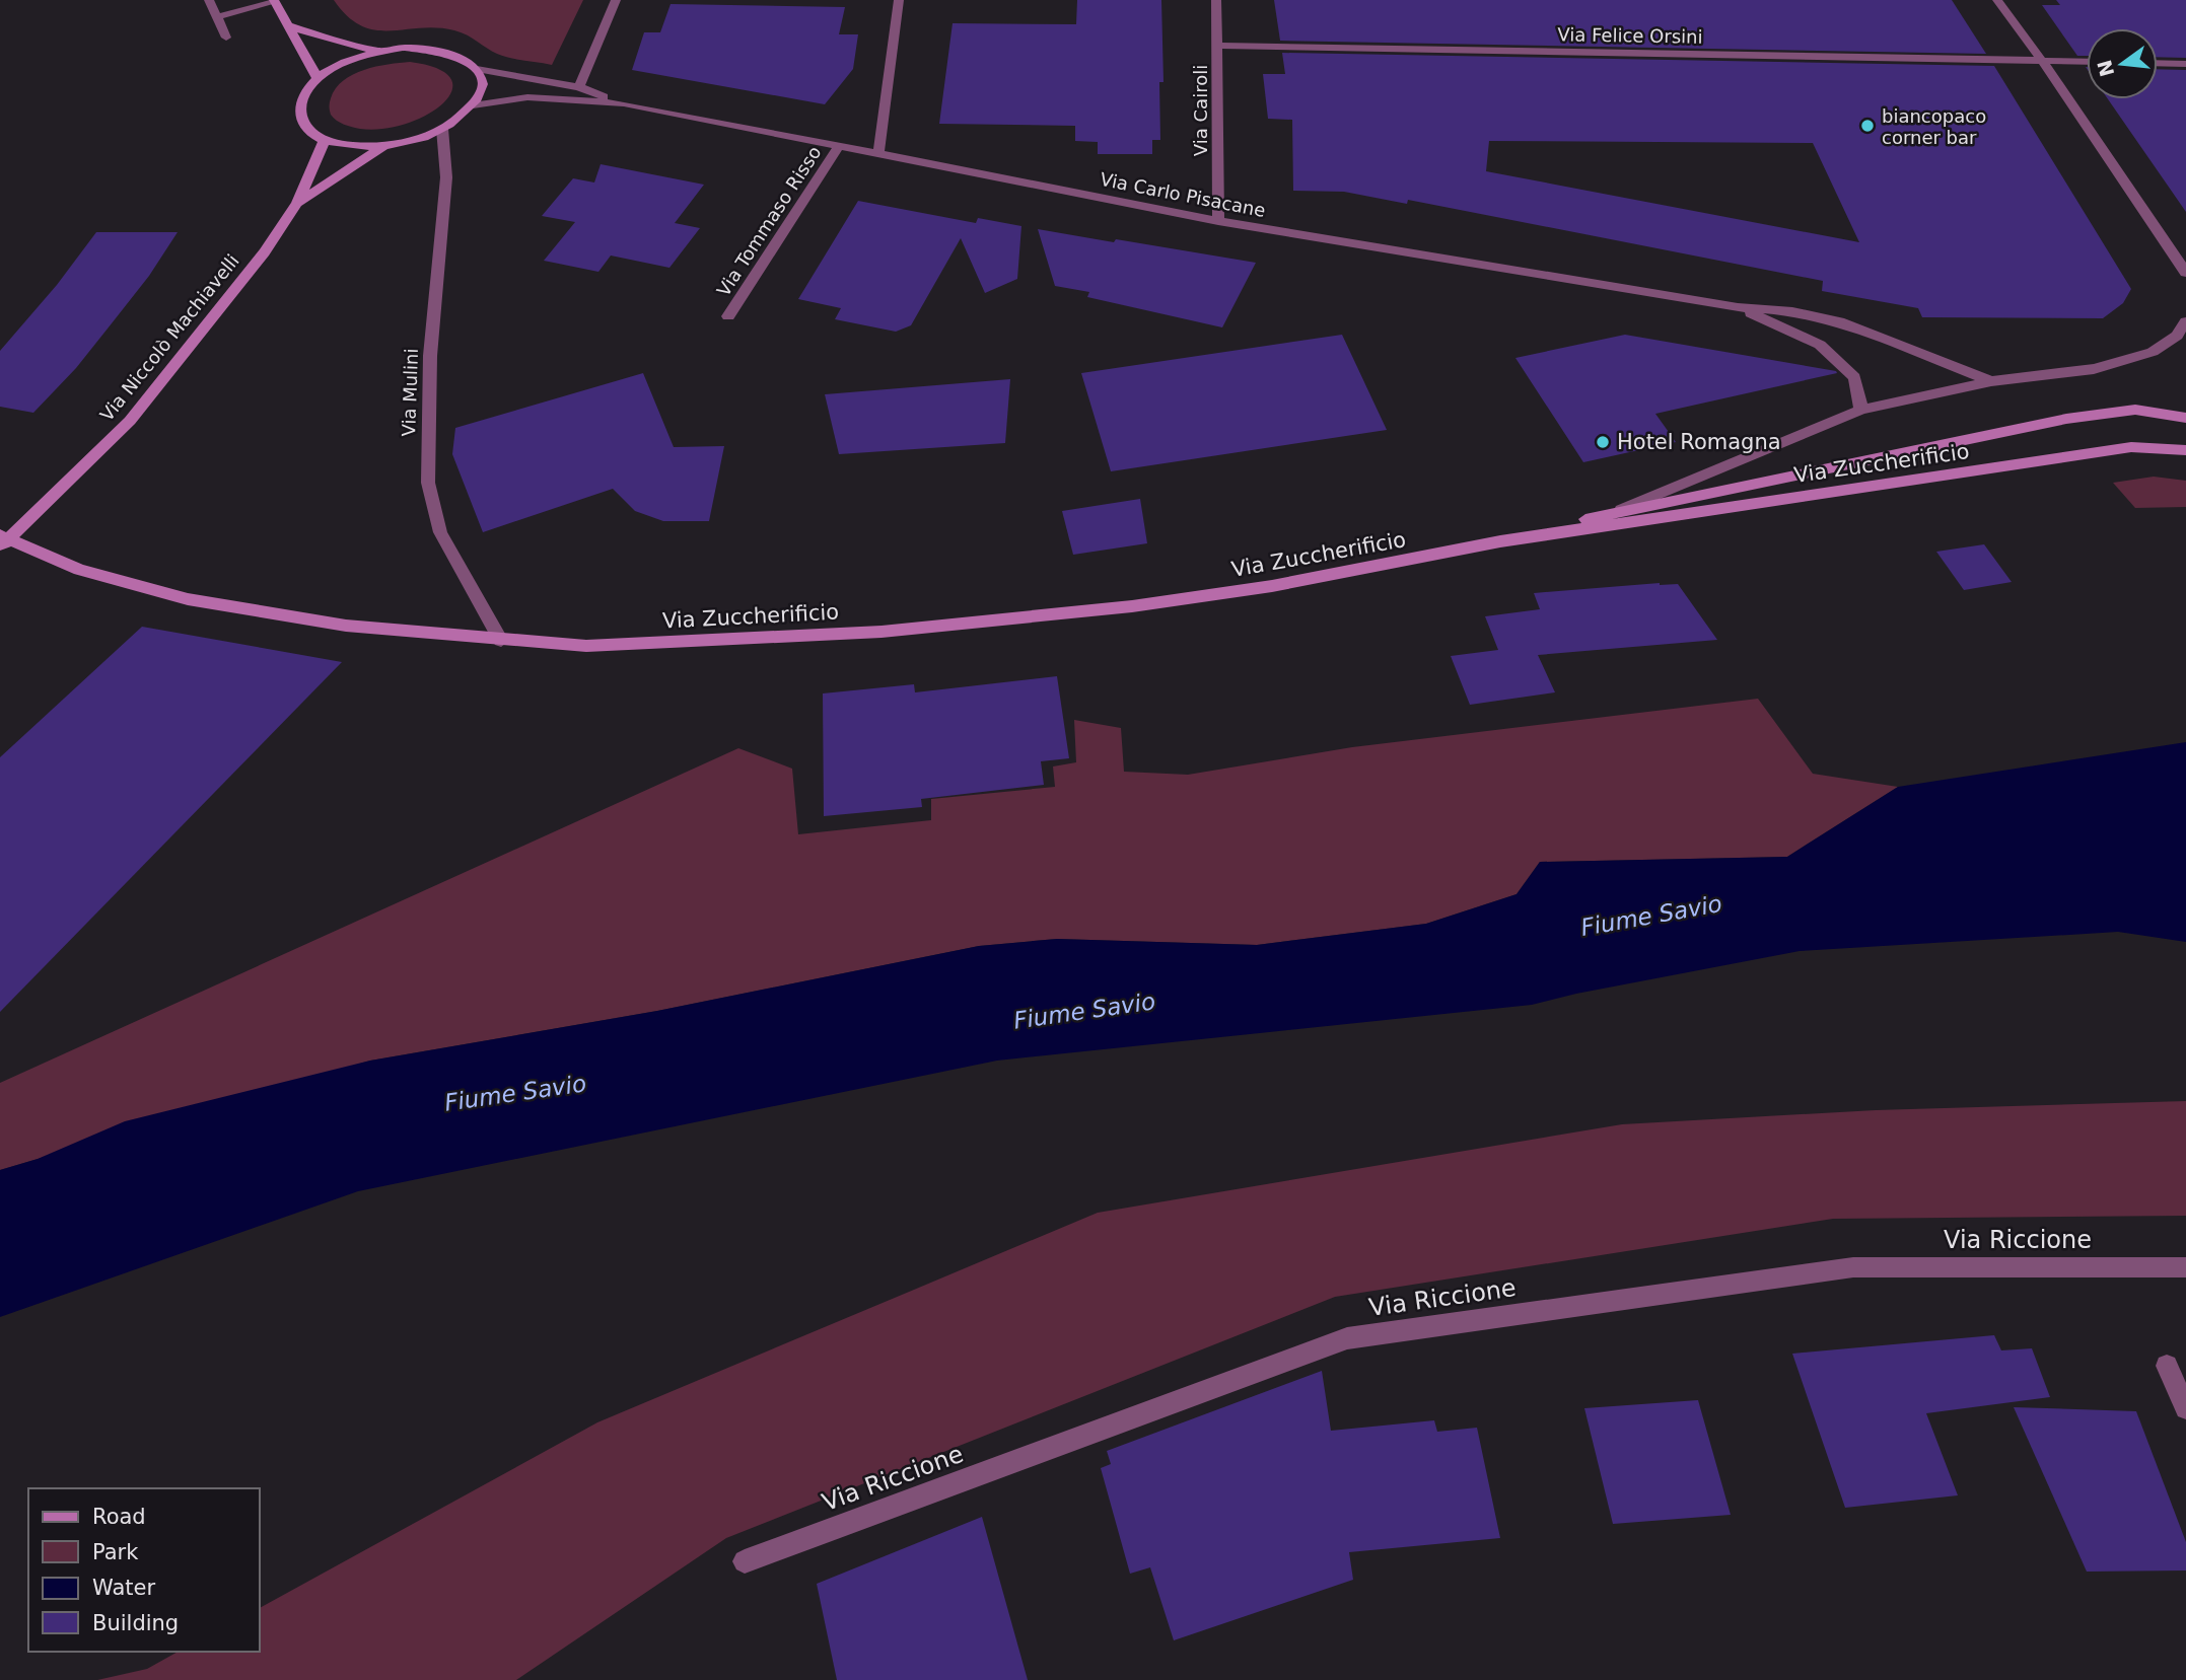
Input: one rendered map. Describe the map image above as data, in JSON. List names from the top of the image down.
{
  "streets": {
    "main road": ["Via Niccolò Machiavelli", "Via Zuccherificio"],
    "street": [
      "Via Felice Orsini",
      "Via Cairoli",
      "Via Carlo Pisacane",
      "Via Tommaso Risso",
      "Via Mulini",
      "Via Riccione"
    ]
  },
  "crossings": [
    ["Via Felice Orsini", "Via Cairoli"],
    ["Via Cairoli", "Via Carlo Pisacane"],
    ["Via Carlo Pisacane", "Via Tommaso Risso"],
    ["Via Niccolò Machiavelli", "Via Zuccherificio"],
    ["Via Mulini", "Via Zuccherificio"]
  ],
  "water": ["Fiume Savio"],
  "places": ["biancopaco corner bar", "Hotel Romagna"],
  "legend": [
    "Road",
    "Park",
    "Water",
    "Building"
  ],
  "north": "left"
}
